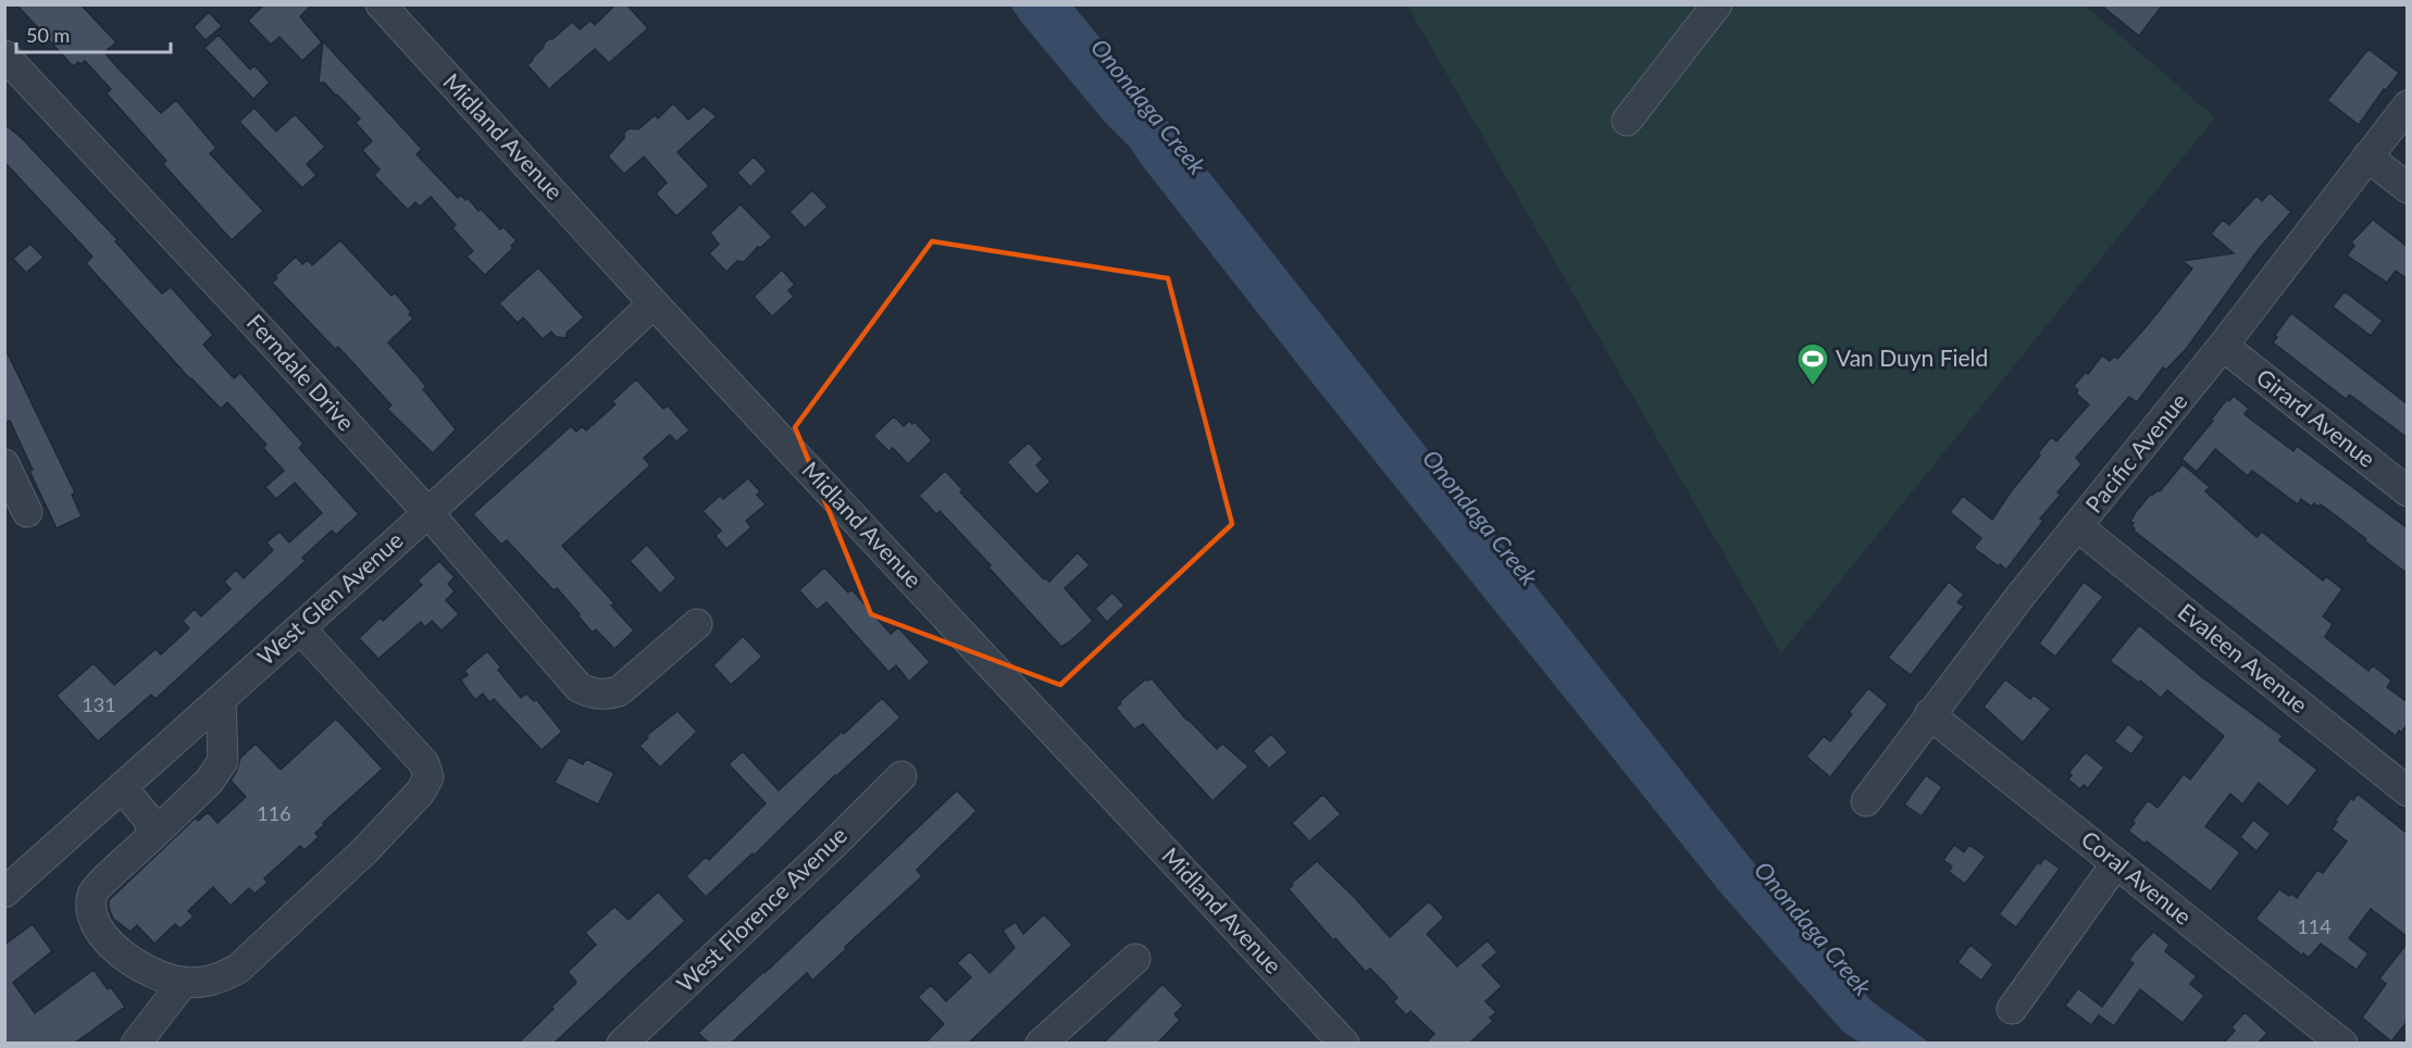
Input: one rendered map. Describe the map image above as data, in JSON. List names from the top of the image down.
{
  "streets": {
    "street": [
      "Midland Avenue",
      "Ferndale Drive",
      "Girard Avenue",
      "Pacific Avenue",
      "West Glen Avenue",
      "Evaleen Avenue",
      "Coral Avenue",
      "West Florence Avenue"
    ]
  },
  "crossings": [
    ["Midland Avenue", "West Glen Avenue"],
    ["Ferndale Drive", "West Glen Avenue"],
    ["Girard Avenue", "Pacific Avenue"],
    ["Pacific Avenue", "Evaleen Avenue"],
    ["Pacific Avenue", "Coral Avenue"]
  ],
  "water": ["Onondaga Creek"],
  "places": {
    "sports": ["Van Duyn Field"]
  },
  "house_numbers": ["131", "116", "114"],
  "scale_bar": "50 m"
}
